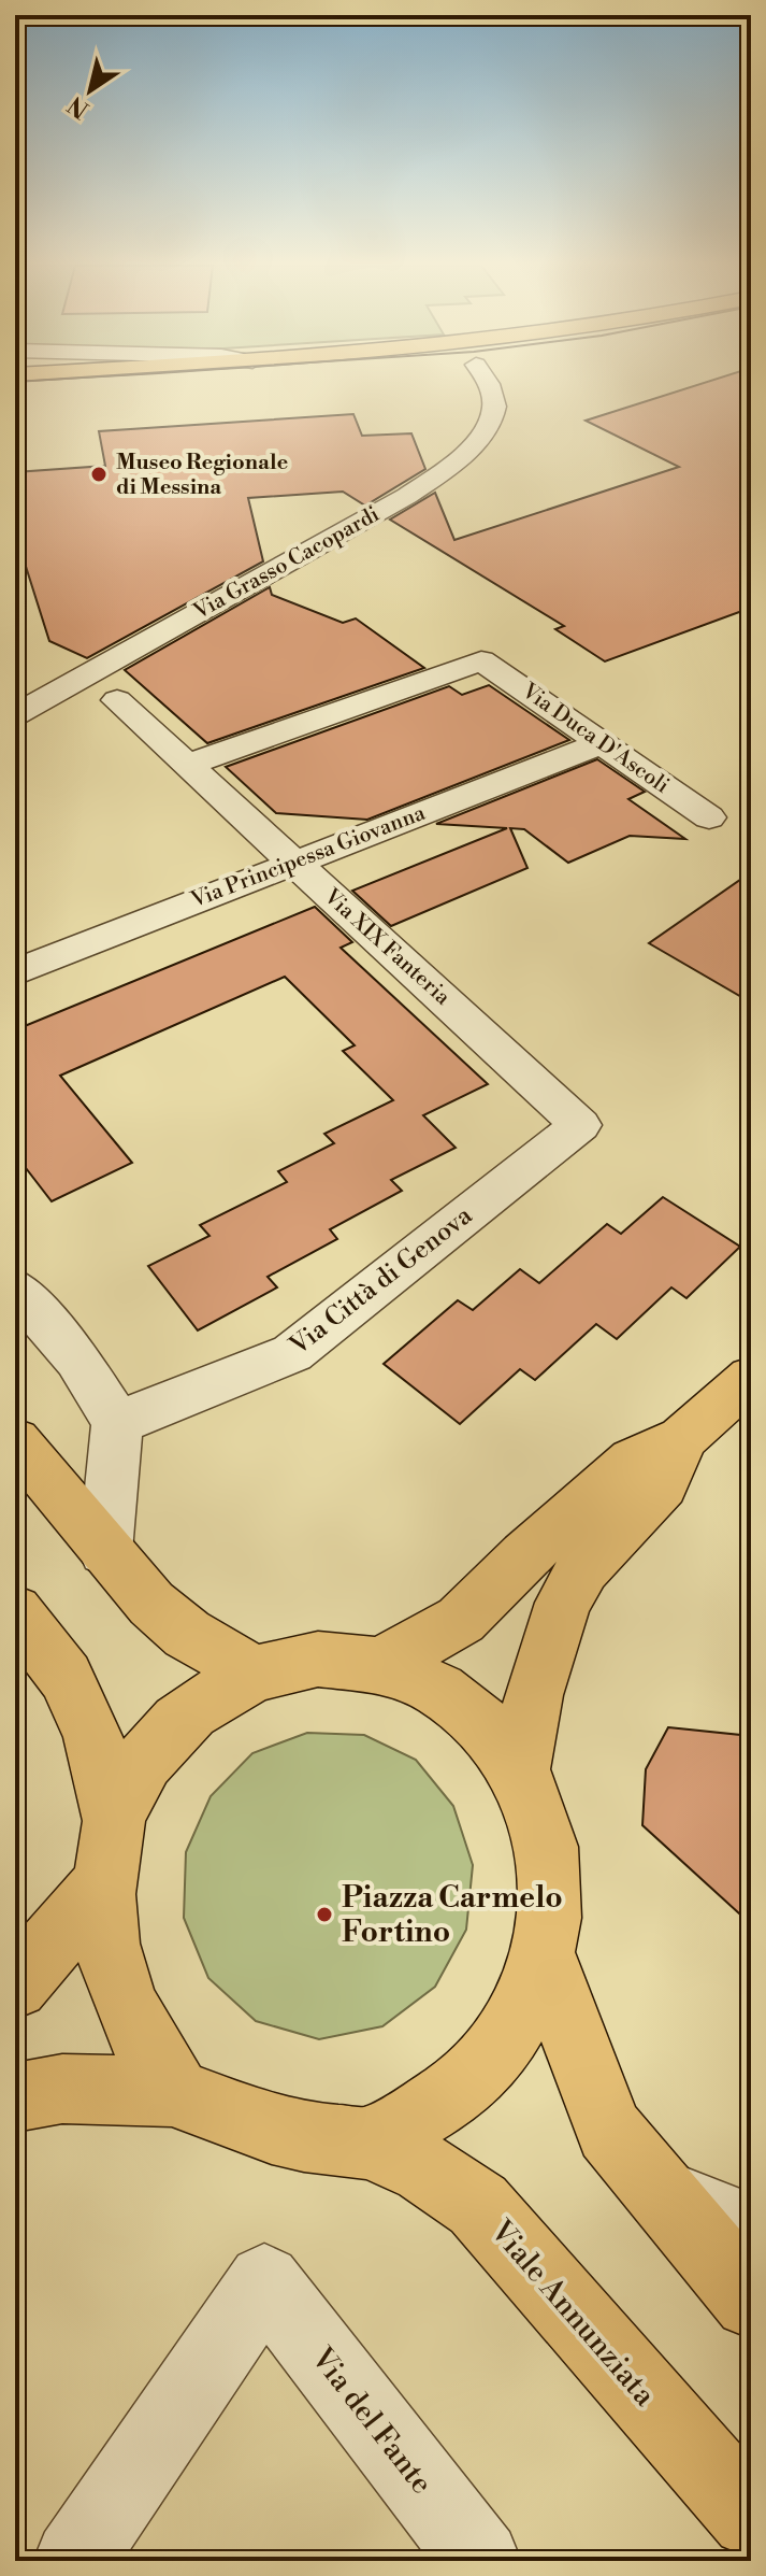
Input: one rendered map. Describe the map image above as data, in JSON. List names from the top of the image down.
{
  "streets": {
    "main road": ["Viale Annunziata"],
    "street": [
      "Via Grasso Cacopardi",
      "Via Duca D'Ascoli",
      "Via Principessa Giovanna",
      "Via XIX Fanteria",
      "Via Città di Genova",
      "Via del Fante"
    ]
  },
  "crossings": [
    ["Via Duca D'Ascoli", "Via Principessa Giovanna"],
    ["Via Duca D'Ascoli", "Via XIX Fanteria"],
    ["Via Principessa Giovanna", "Via XIX Fanteria"],
    ["Via XIX Fanteria", "Via Città di Genova"]
  ],
  "places": ["Museo Regionale di Messina", "Piazza Carmelo Fortino"],
  "north": "bottom left"
}
